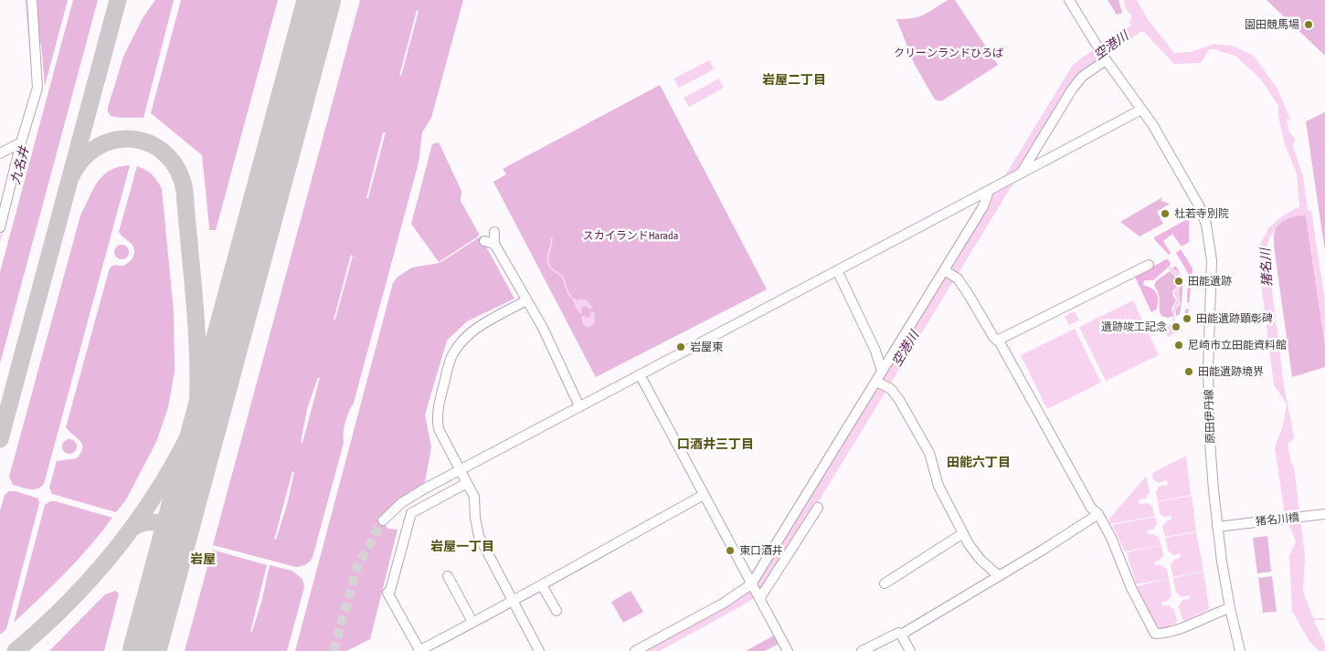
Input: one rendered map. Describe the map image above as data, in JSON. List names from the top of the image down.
{
  "streets": {
    "street": ["原田伊丹線", "猪名川橋"]
  },
  "crossings": [
    ["原田伊丹線", "猪名川橋"]
  ],
  "districts": [
    "岩屋二丁目",
    "口酒井三丁目",
    "田能六丁目",
    "岩屋一丁目",
    "岩屋"
  ],
  "water": ["空港川", "九名井", "猪名川"],
  "parks": ["クリーンランドひろば", "スカイランドHarada"],
  "places": [
    "園田競馬場",
    "杜若寺別院",
    "田能遺跡",
    "田能遺跡顕彰碑",
    "遺跡竣工記念",
    "尼崎市立田能資料館",
    "岩屋東",
    "田能遺跡境界",
    "東口酒井"
  ]
}
